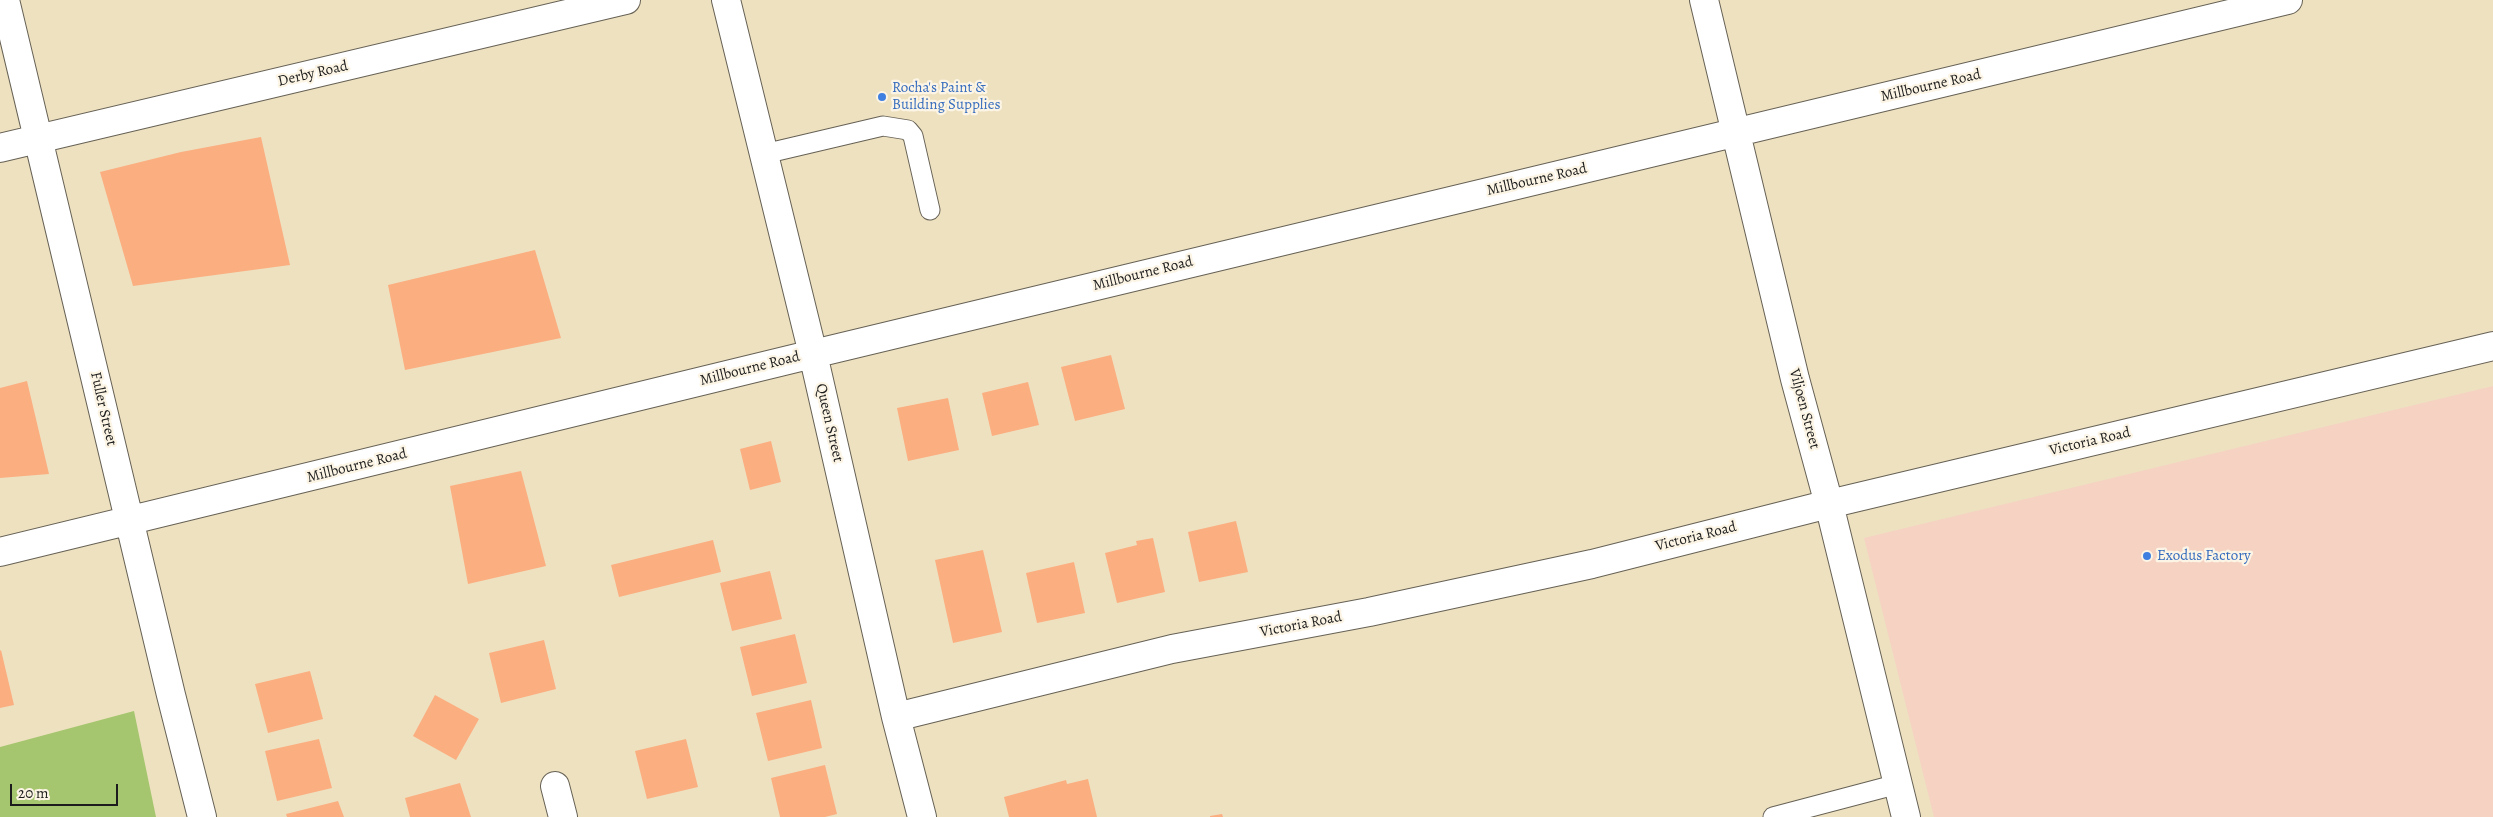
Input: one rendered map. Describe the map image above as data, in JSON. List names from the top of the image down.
{
  "streets": {
    "street": [
      "Derby Road",
      "Millbourne Road",
      "Fuller Street",
      "Viljoen Street",
      "Queen Street",
      "Victoria Road"
    ]
  },
  "crossings": [
    ["Derby Road", "Fuller Street"],
    ["Millbourne Road", "Fuller Street"],
    ["Millbourne Road", "Viljoen Street"],
    ["Millbourne Road", "Queen Street"],
    ["Viljoen Street", "Victoria Road"],
    ["Queen Street", "Victoria Road"]
  ],
  "places": ["Rocha's Paint & Building Supplies", "Exodus Factory"],
  "scale_bar": "20 m"
}
